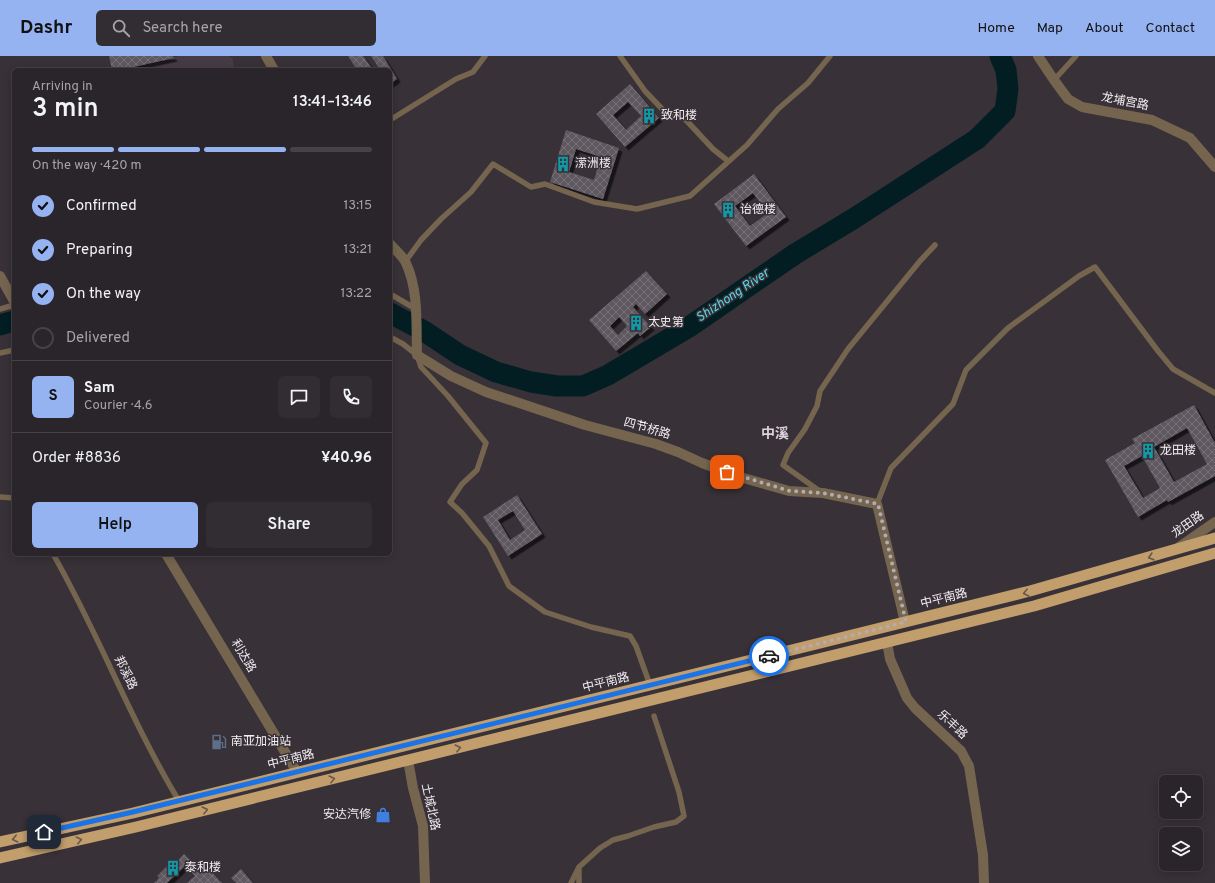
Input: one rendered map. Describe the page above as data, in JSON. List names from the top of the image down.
{
  "streets": {
    "highway": ["中平南路"],
    "street": [
      "龙埔宫路",
      "四节桥路",
      "龙田路",
      "利达路",
      "乐丰路",
      "土城北路"
    ],
    "lane": ["邦溪路"]
  },
  "crossings": [
    ["龙田路", "中平南路"],
    ["中平南路", "利达路"],
    ["中平南路", "邦溪路"]
  ],
  "districts": ["中溪"],
  "water": ["Shizhong River"],
  "places": {
    "building": [
      "致和楼",
      "潆洲楼",
      "诒德楼",
      "太史第",
      "龙田楼",
      "泰和楼"
    ],
    "fuel station": ["南亚加油站"],
    "shop": ["安达汽修"]
  },
  "page": {
    "header": "Dashr",
    "search": "Search here",
    "nav": [
      "Home",
      "Map",
      "About",
      "Contact"
    ],
    "heading": ["3 min", "Arriving in", "13:41–13:46"],
    "panel": [
      "Sam",
      "Courier · 4.6",
      "Order #8836",
      "¥40.96"
    ],
    "bar": "On the way · 420 m",
    "list": [
      ["Confirmed", "13:15"],
      ["Preparing", "13:21"],
      ["On the way", "13:22"],
      "Delivered"
    ],
    "round": "S",
    "buttons": ["Help", "Share"]
  }
}
